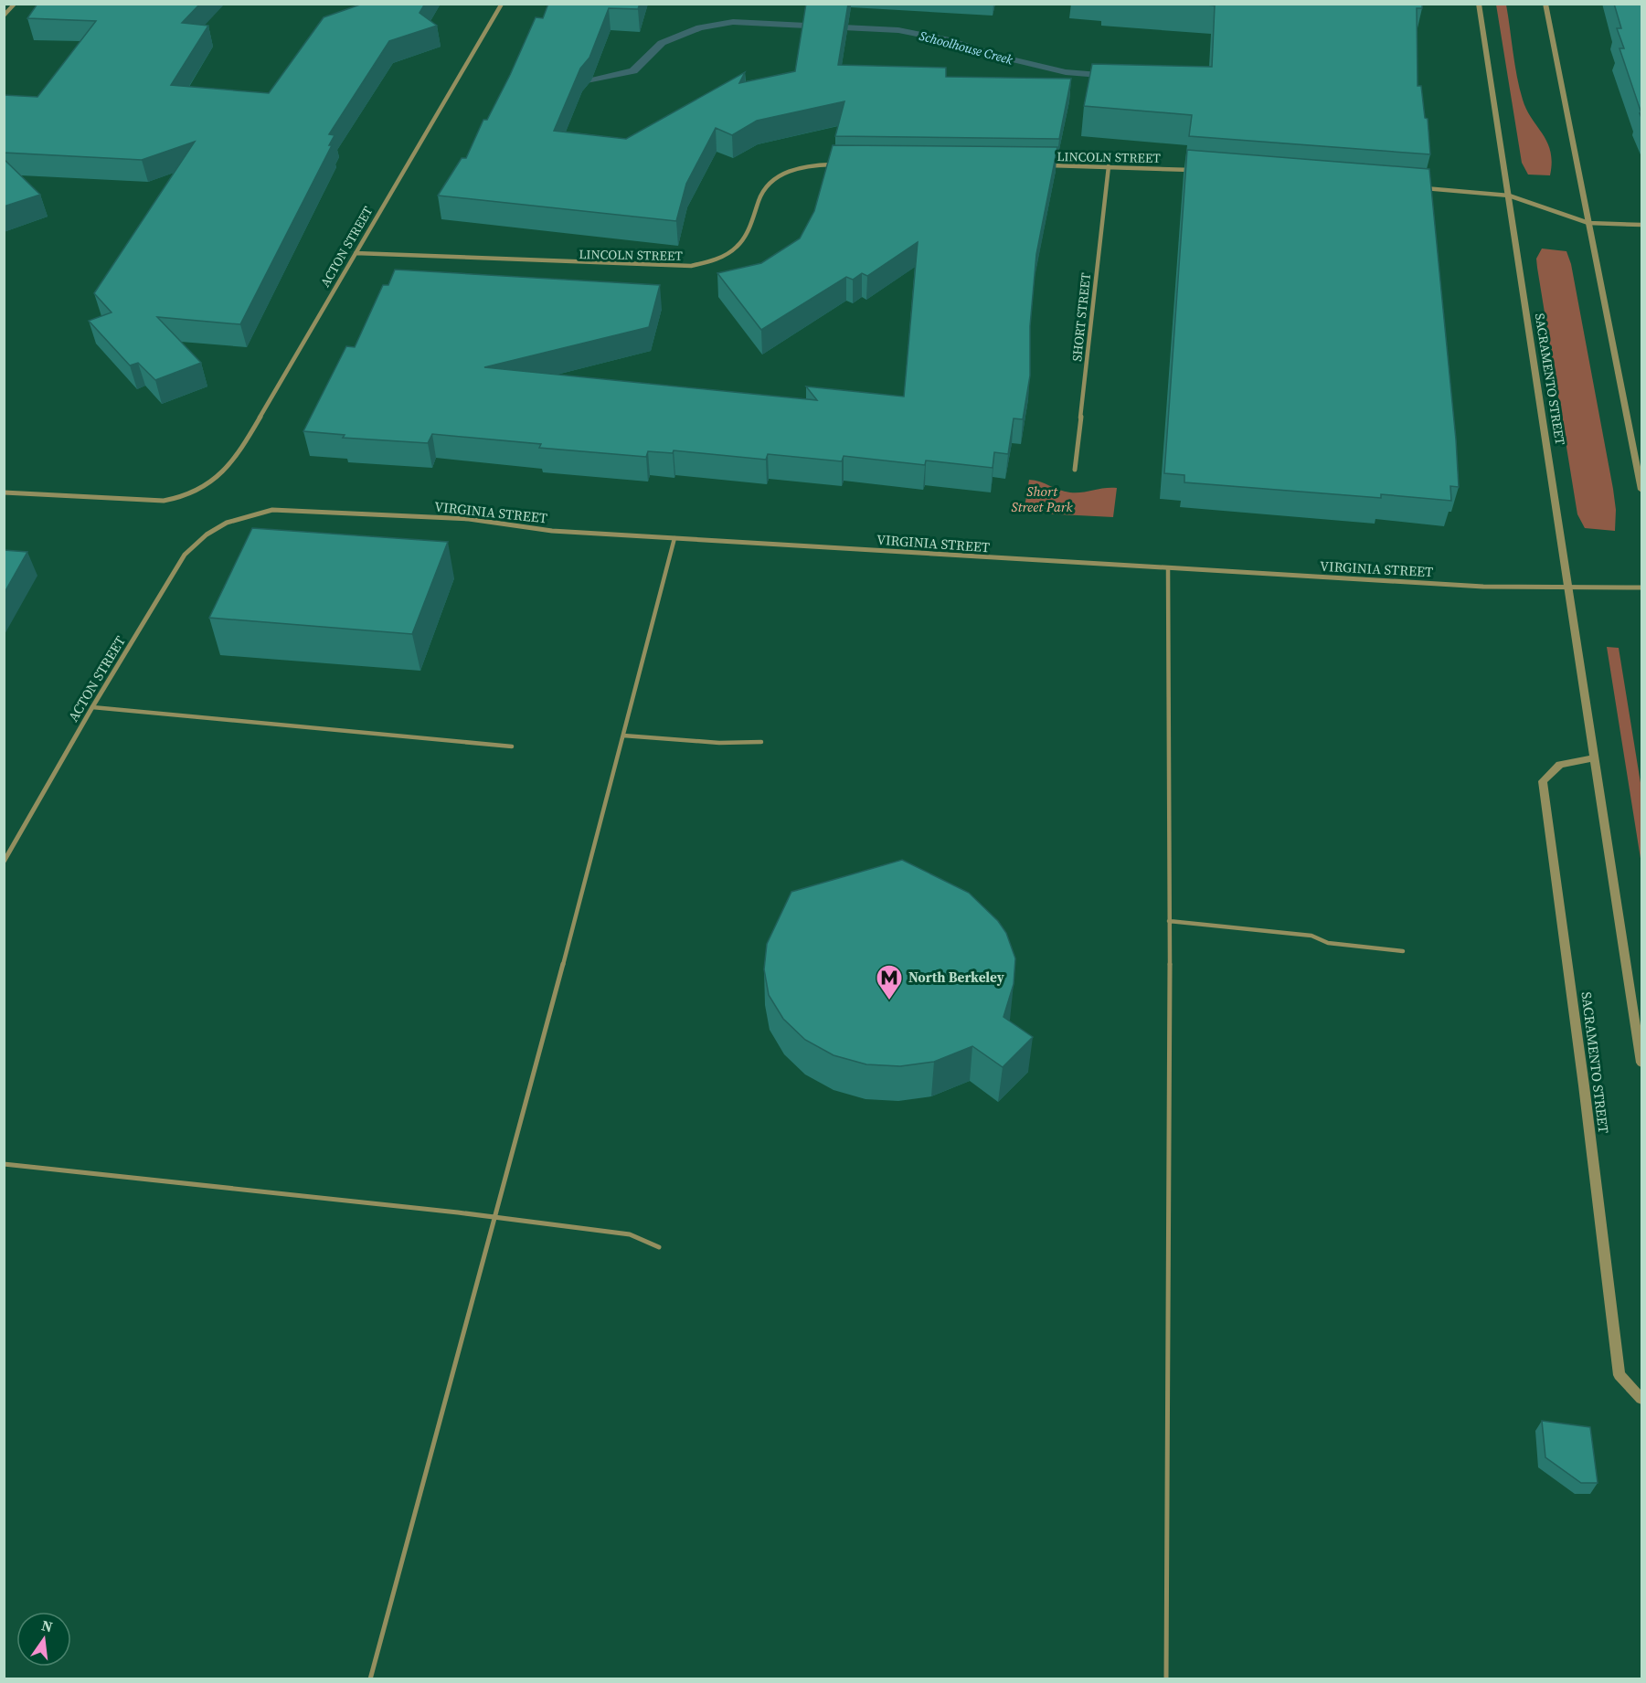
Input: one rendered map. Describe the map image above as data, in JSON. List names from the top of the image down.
{
  "streets": {
    "street": [
      "LINCOLN STREET",
      "ACTON STREET",
      "SHORT STREET",
      "SACRAMENTO STREET",
      "VIRGINIA STREET"
    ]
  },
  "crossings": [
    ["LINCOLN STREET", "ACTON STREET"],
    ["LINCOLN STREET", "SHORT STREET"],
    ["ACTON STREET", "VIRGINIA STREET"],
    ["SACRAMENTO STREET", "VIRGINIA STREET"]
  ],
  "water": ["Schoolhouse Creek"],
  "parks": ["Short Street Park"],
  "places": {
    "metro station": ["North Berkeley"]
  },
  "north": "top"
}
